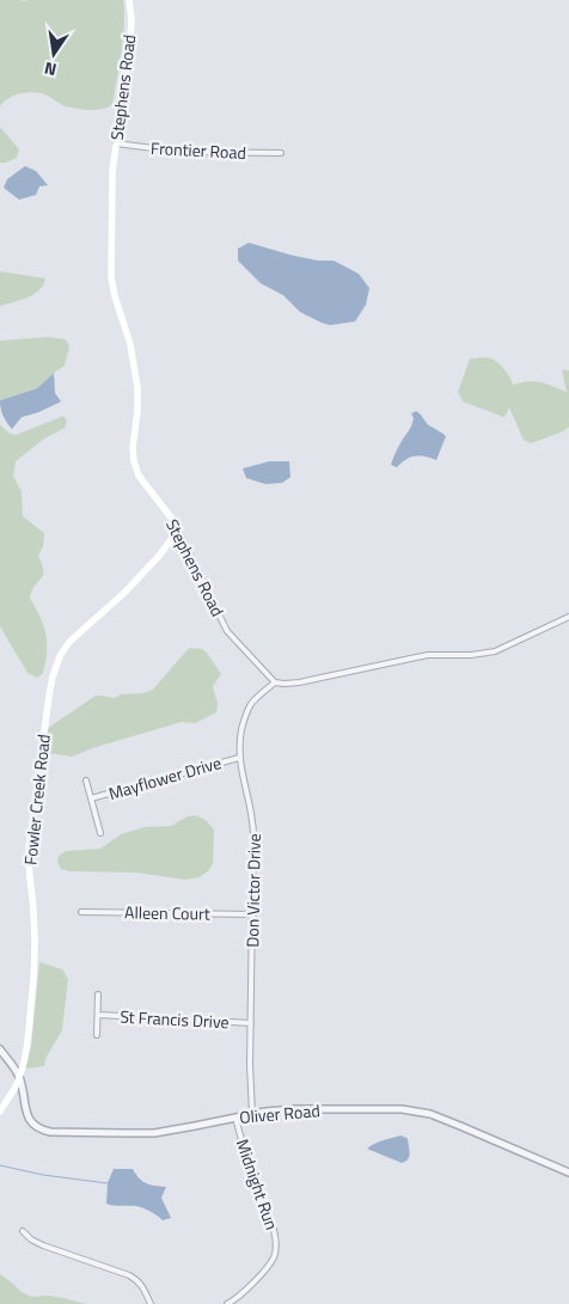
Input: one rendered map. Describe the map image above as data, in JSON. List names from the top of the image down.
{
  "streets": {
    "main road": ["Stephens Road", "Fowler Creek Road"],
    "street": [
      "Frontier Road",
      "Mayflower Drive",
      "Don Victor Drive",
      "Alleen Court",
      "St Francis Drive",
      "Oliver Road",
      "Midnight Run"
    ]
  },
  "crossings": [
    ["Stephens Road", "Frontier Road"],
    ["Stephens Road", "Fowler Creek Road"],
    ["Stephens Road", "Don Victor Drive"],
    ["Mayflower Drive", "Don Victor Drive"],
    ["Fowler Creek Road", "Oliver Road"],
    ["Don Victor Drive", "Alleen Court"],
    ["Don Victor Drive", "St Francis Drive"],
    ["Don Victor Drive", "Oliver Road"],
    ["Oliver Road", "Midnight Run"]
  ],
  "north": "bottom"
}
